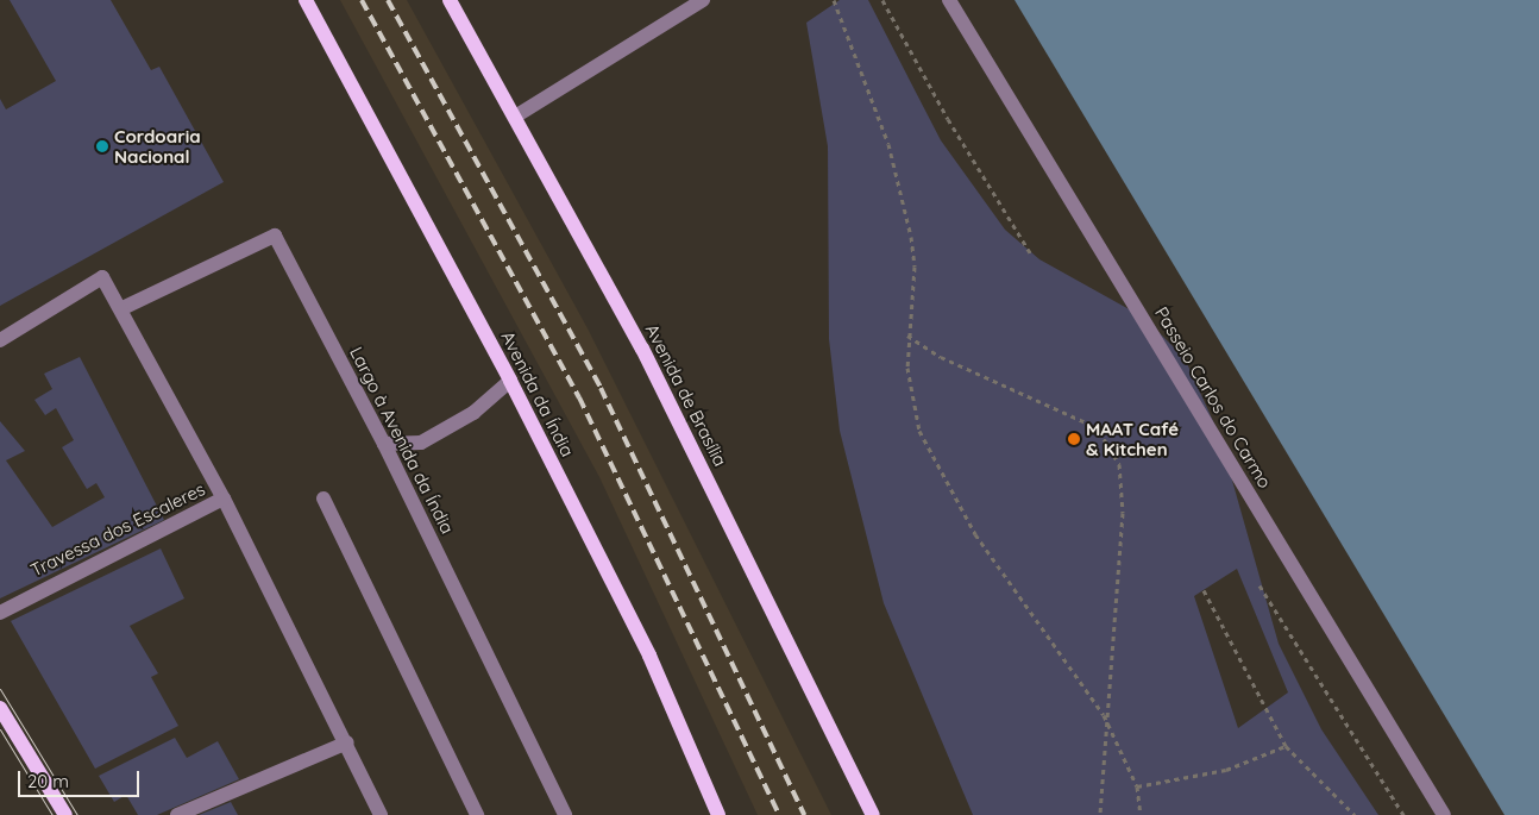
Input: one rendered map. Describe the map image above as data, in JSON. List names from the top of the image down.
{
  "streets": {
    "main road": ["Avenida da Índia", "Avenida de Brasília"],
    "street": ["Passeio Carlos do Carmo", "Largo à Avenida da Índia", "Travessa dos Escaleres"]
  },
  "places": ["Cordoaria Nacional", "MAAT Café & Kitchen"],
  "scale_bar": "20 m"
}
